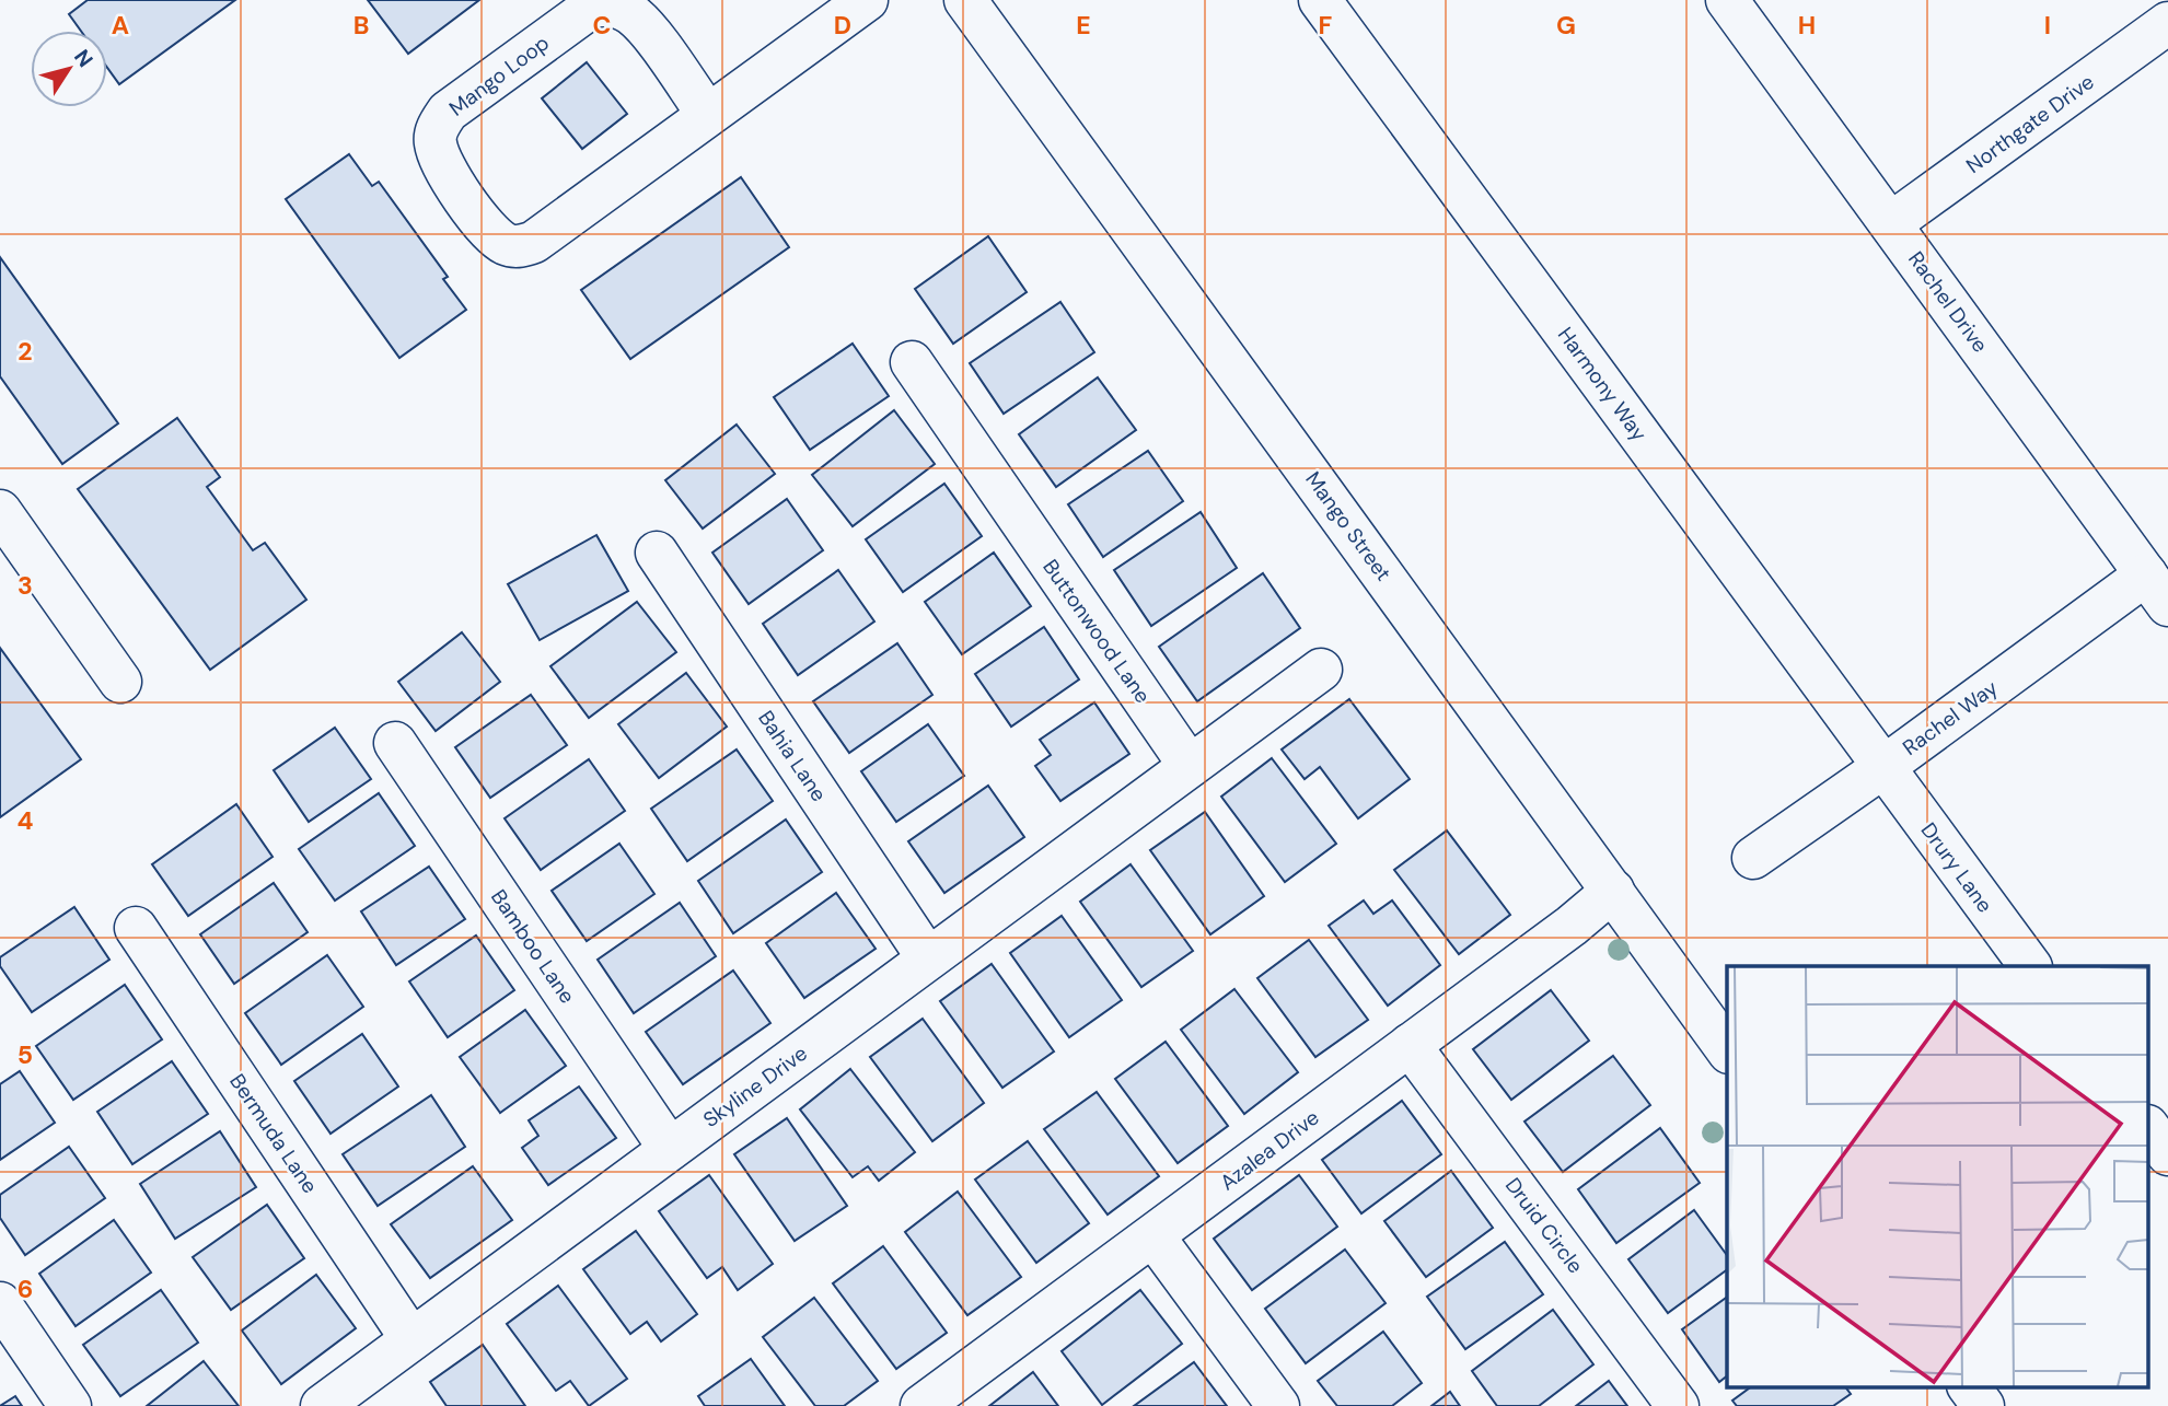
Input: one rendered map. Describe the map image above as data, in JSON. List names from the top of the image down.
{
  "streets": {
    "street": [
      "Mango Loop",
      "Northgate Drive",
      "Rachel Drive",
      "Harmony Way",
      "Mango Street",
      "Buttonwood Lane",
      "Rachel Way",
      "Bahia Lane",
      "Drury Lane",
      "Bamboo Lane",
      "Skyline Drive",
      "Bermuda Lane",
      "Azalea Drive",
      "Druid Circle"
    ]
  },
  "crossings": [
    ["Northgate Drive", "Rachel Drive"],
    ["Rachel Drive", "Rachel Way"],
    ["Harmony Way", "Rachel Way"],
    ["Harmony Way", "Drury Lane"],
    ["Mango Street", "Azalea Drive"],
    ["Buttonwood Lane", "Skyline Drive"],
    ["Rachel Way", "Drury Lane"],
    ["Bahia Lane", "Skyline Drive"],
    ["Bamboo Lane", "Skyline Drive"],
    ["Skyline Drive", "Bermuda Lane"],
    ["Azalea Drive", "Druid Circle"]
  ],
  "north": "top right",
  "grid": {
    "columns": [
      "A",
      "B",
      "C",
      "D",
      "E",
      "F",
      "G",
      "H",
      "I"
    ],
    "rows": [
      "2",
      "3",
      "4",
      "5",
      "6"
    ]
  }
}
